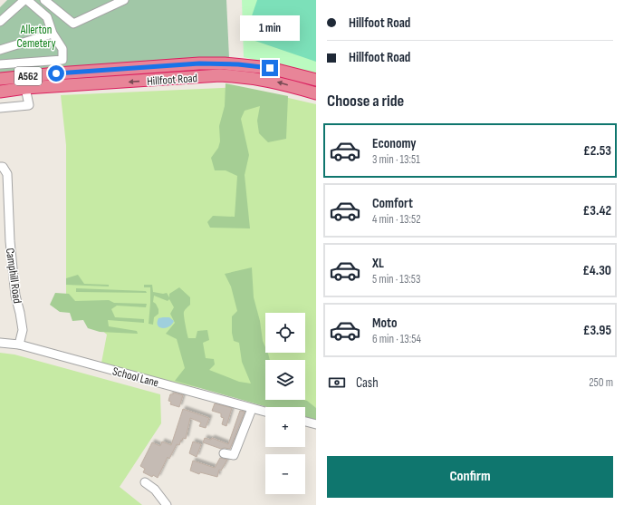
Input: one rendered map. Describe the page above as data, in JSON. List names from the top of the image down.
{
  "streets": {
    "highway": ["A562", "Hillfoot Road"],
    "street": ["Camphill Road", "School Lane"]
  },
  "crossings": [
    ["Camphill Road", "School Lane"]
  ],
  "parks": ["Allerton Cemetery"],
  "page": {
    "banner": ["Hillfoot Road", "Hillfoot Road"],
    "bubble": "1 min",
    "heading": "Choose a ride",
    "list": [
      {
        "name": "Economy",
        "note": "3 min · 13:51",
        "value": "£2.53"
      },
      {
        "name": "Comfort",
        "note": "4 min · 13:52",
        "value": "£3.42"
      },
      {
        "name": "XL",
        "note": "5 min · 13:53",
        "value": "£4.30"
      },
      {
        "name": "Moto",
        "note": "6 min · 13:54",
        "value": "£3.95"
      }
    ],
    "map_buttons": ["+", "−"],
    "pay": ["Cash", "250 m"],
    "buttons": "Confirm"
  }
}
